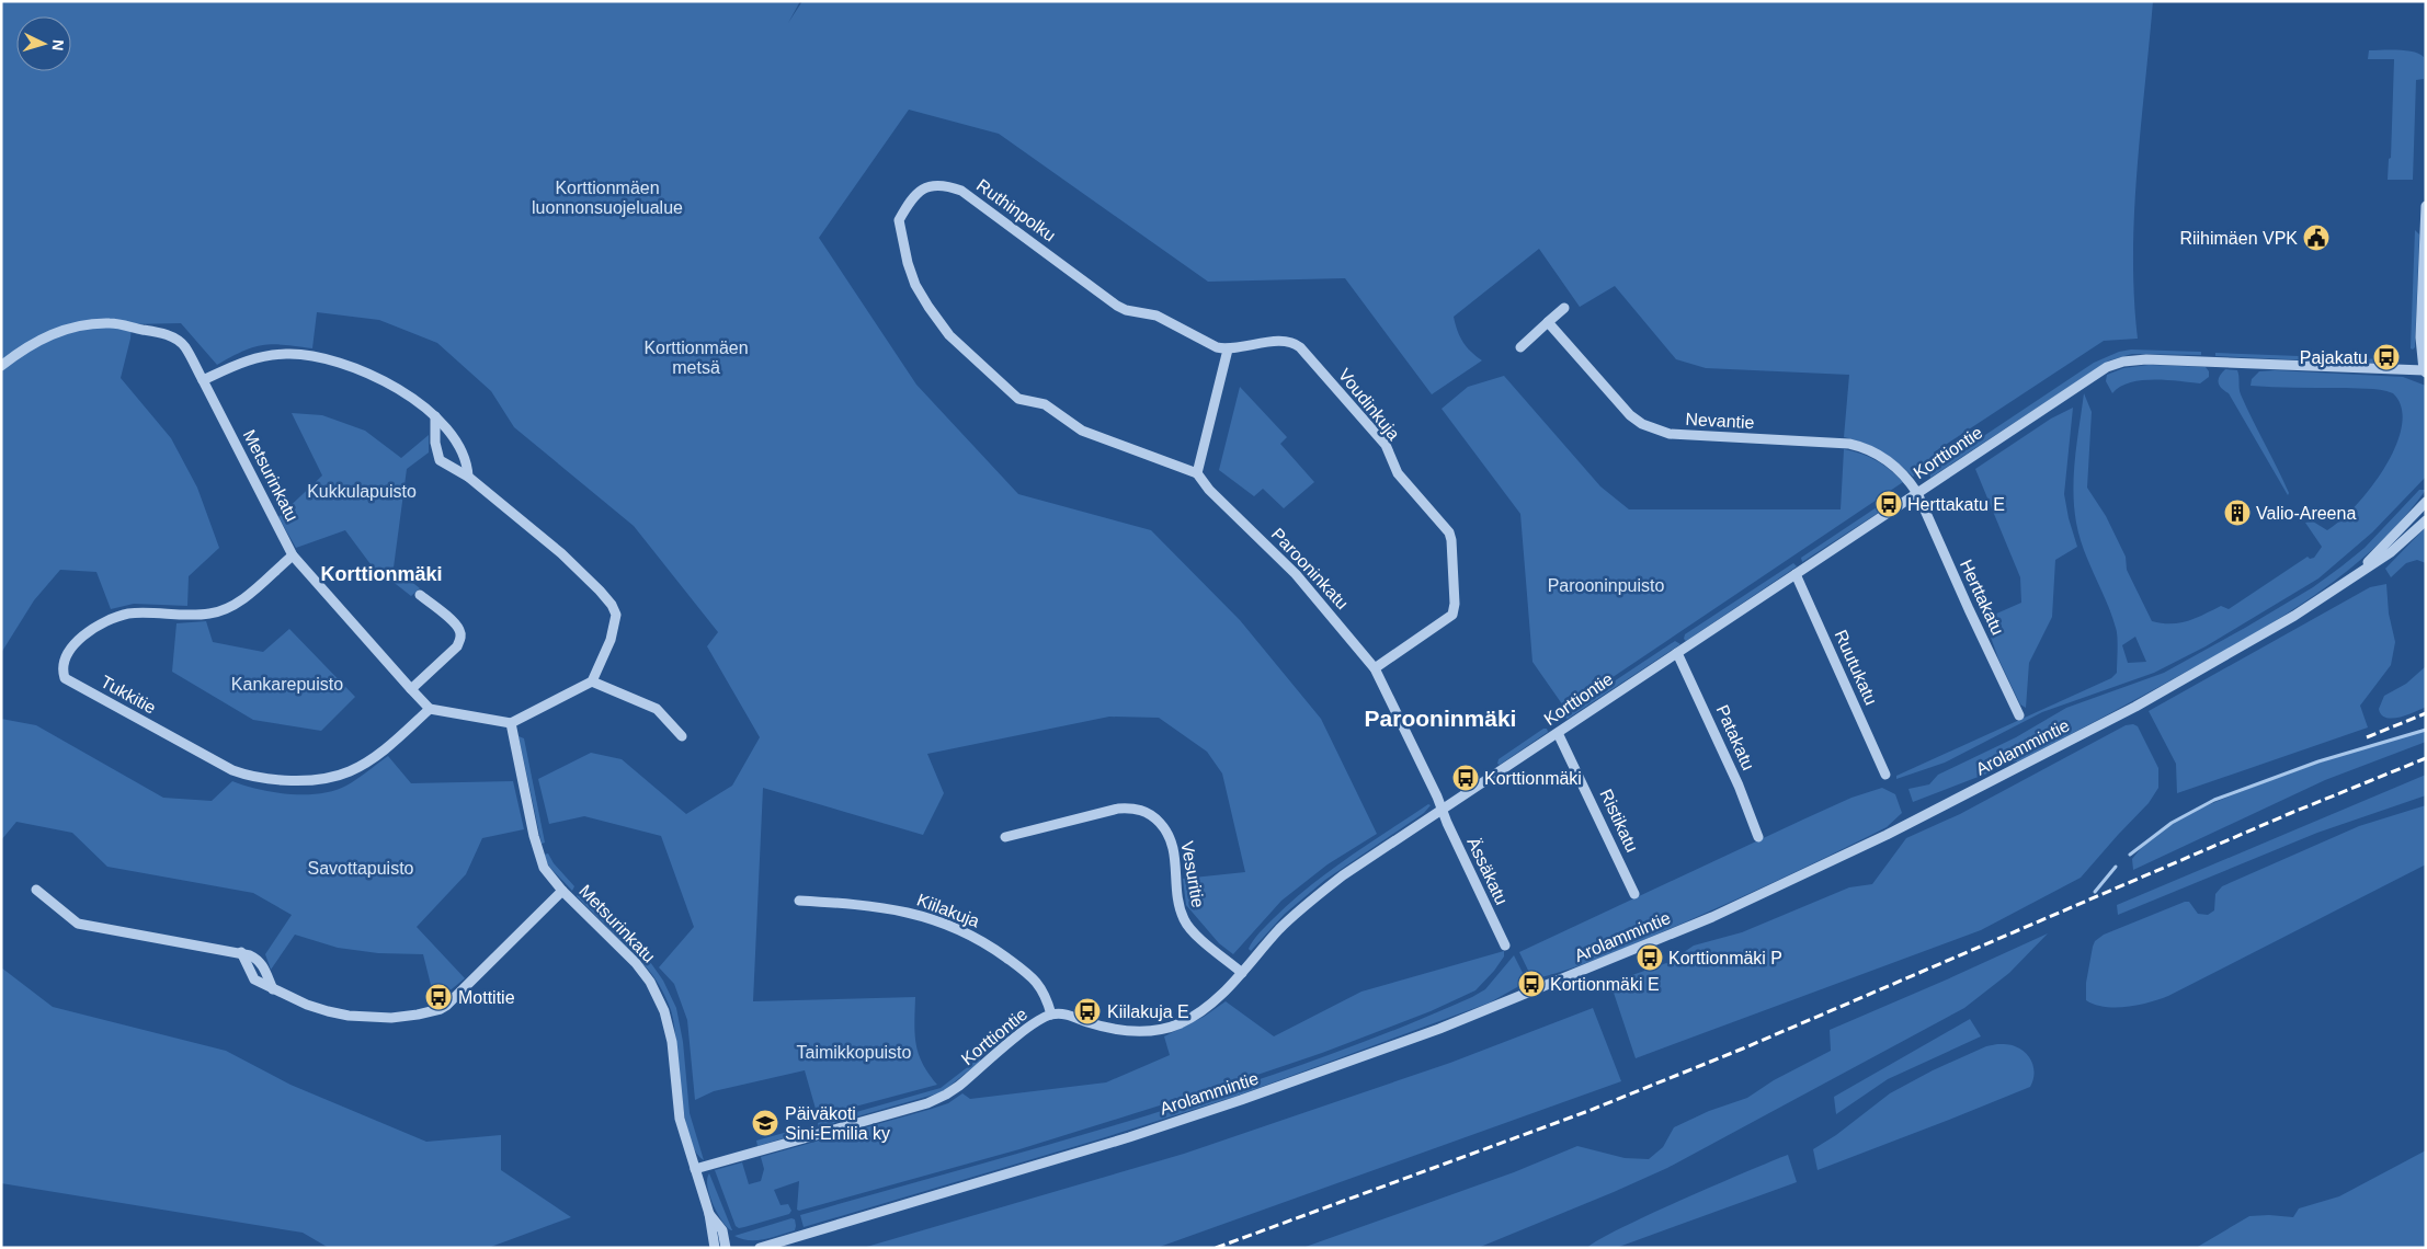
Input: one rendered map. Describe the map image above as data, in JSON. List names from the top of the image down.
{
  "streets": {
    "street": [
      "Ruthinpolku",
      "Voudinkuja",
      "Nevantie",
      "Korttiontie",
      "Metsurinkatu",
      "Parooninkatu",
      "Herttakatu",
      "Ruutukatu",
      "Tukkitie",
      "Patakatu",
      "Arolammintie",
      "Ristikatu",
      "Ässäkatu",
      "Vesuritie",
      "Kiilakuja"
    ]
  },
  "crossings": [
    ["Ruthinpolku", "Voudinkuja"],
    ["Ruthinpolku", "Parooninkatu"],
    ["Voudinkuja", "Parooninkatu"],
    ["Nevantie", "Korttiontie"],
    ["Nevantie", "Herttakatu"],
    ["Korttiontie", "Metsurinkatu"],
    ["Korttiontie", "Parooninkatu"],
    ["Korttiontie", "Herttakatu"],
    ["Korttiontie", "Ruutukatu"],
    ["Korttiontie", "Patakatu"],
    ["Korttiontie", "Ristikatu"],
    ["Korttiontie", "Ässäkatu"],
    ["Korttiontie", "Vesuritie"],
    ["Korttiontie", "Kiilakuja"],
    ["Metsurinkatu", "Tukkitie"],
    ["Parooninkatu", "Ässäkatu"]
  ],
  "districts": ["Korttionmäki", "Parooninmäki"],
  "parks": [
    "Korttionmäen luonnonsuojelualue",
    "Korttionmäen metsä",
    "Kukkulapuisto",
    "Parooninpuisto",
    "Kankarepuisto",
    "Savottapuisto",
    "Taimikkopuisto"
  ],
  "places": {
    "public building": ["Riihimäen VPK"],
    "bus stop": [
      "Pajakatu",
      "Herttakatu E",
      "Korttionmäki",
      "Korttionmäki P",
      "Kortionmäki E",
      "Mottitie",
      "Kiilakuja E"
    ],
    "building": ["Valio-Areena"],
    "school or university": ["Päiväkoti Sini-Emilia ky"]
  },
  "north": "right"
}
